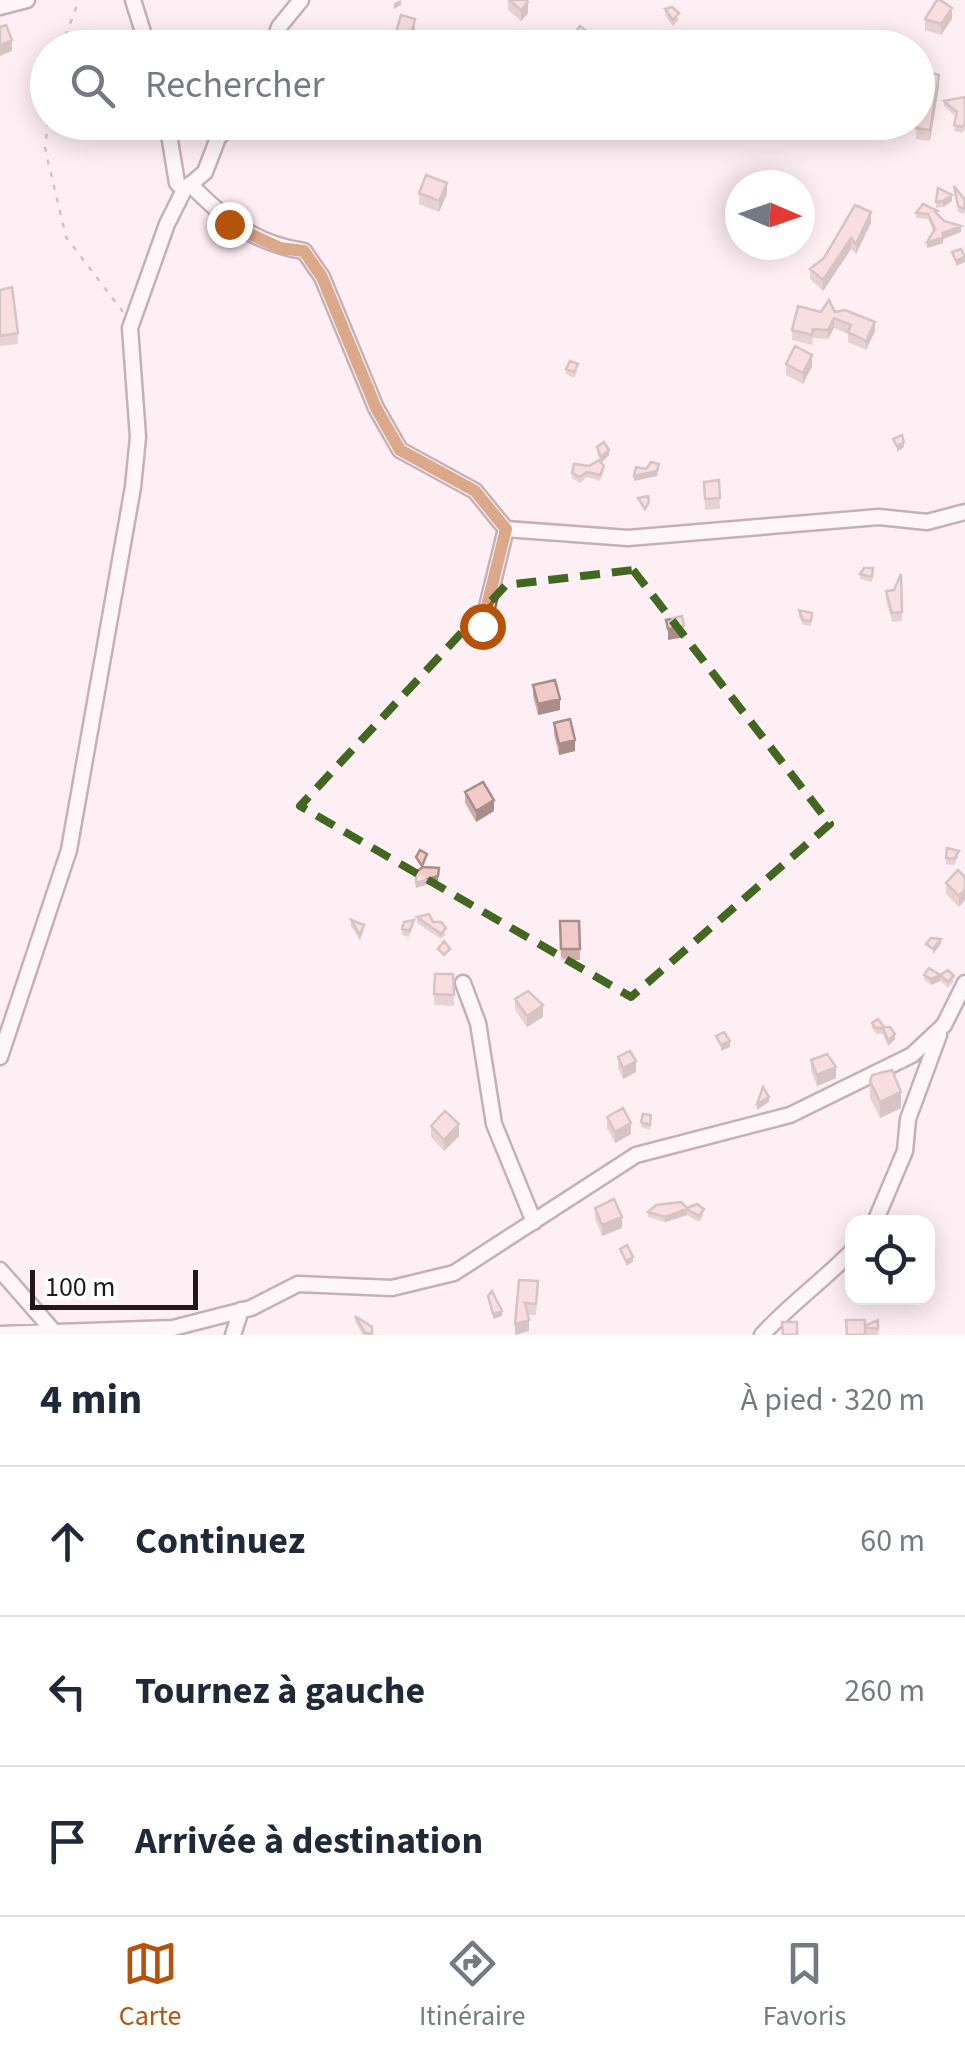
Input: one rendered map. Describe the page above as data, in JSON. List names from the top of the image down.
{
  "scale_bar": "100 m",
  "north": "right",
  "page": {
    "search": "Rechercher",
    "scale": "100 m",
    "heading": ["4 min", "À pied · 320 m"],
    "list": [
      ["Continuez", "60 m"],
      ["Tournez à gauche", "260 m"],
      "Arrivée à destination"
    ],
    "nav": ["Carte", "Itinéraire", "Favoris"]
  }
}
